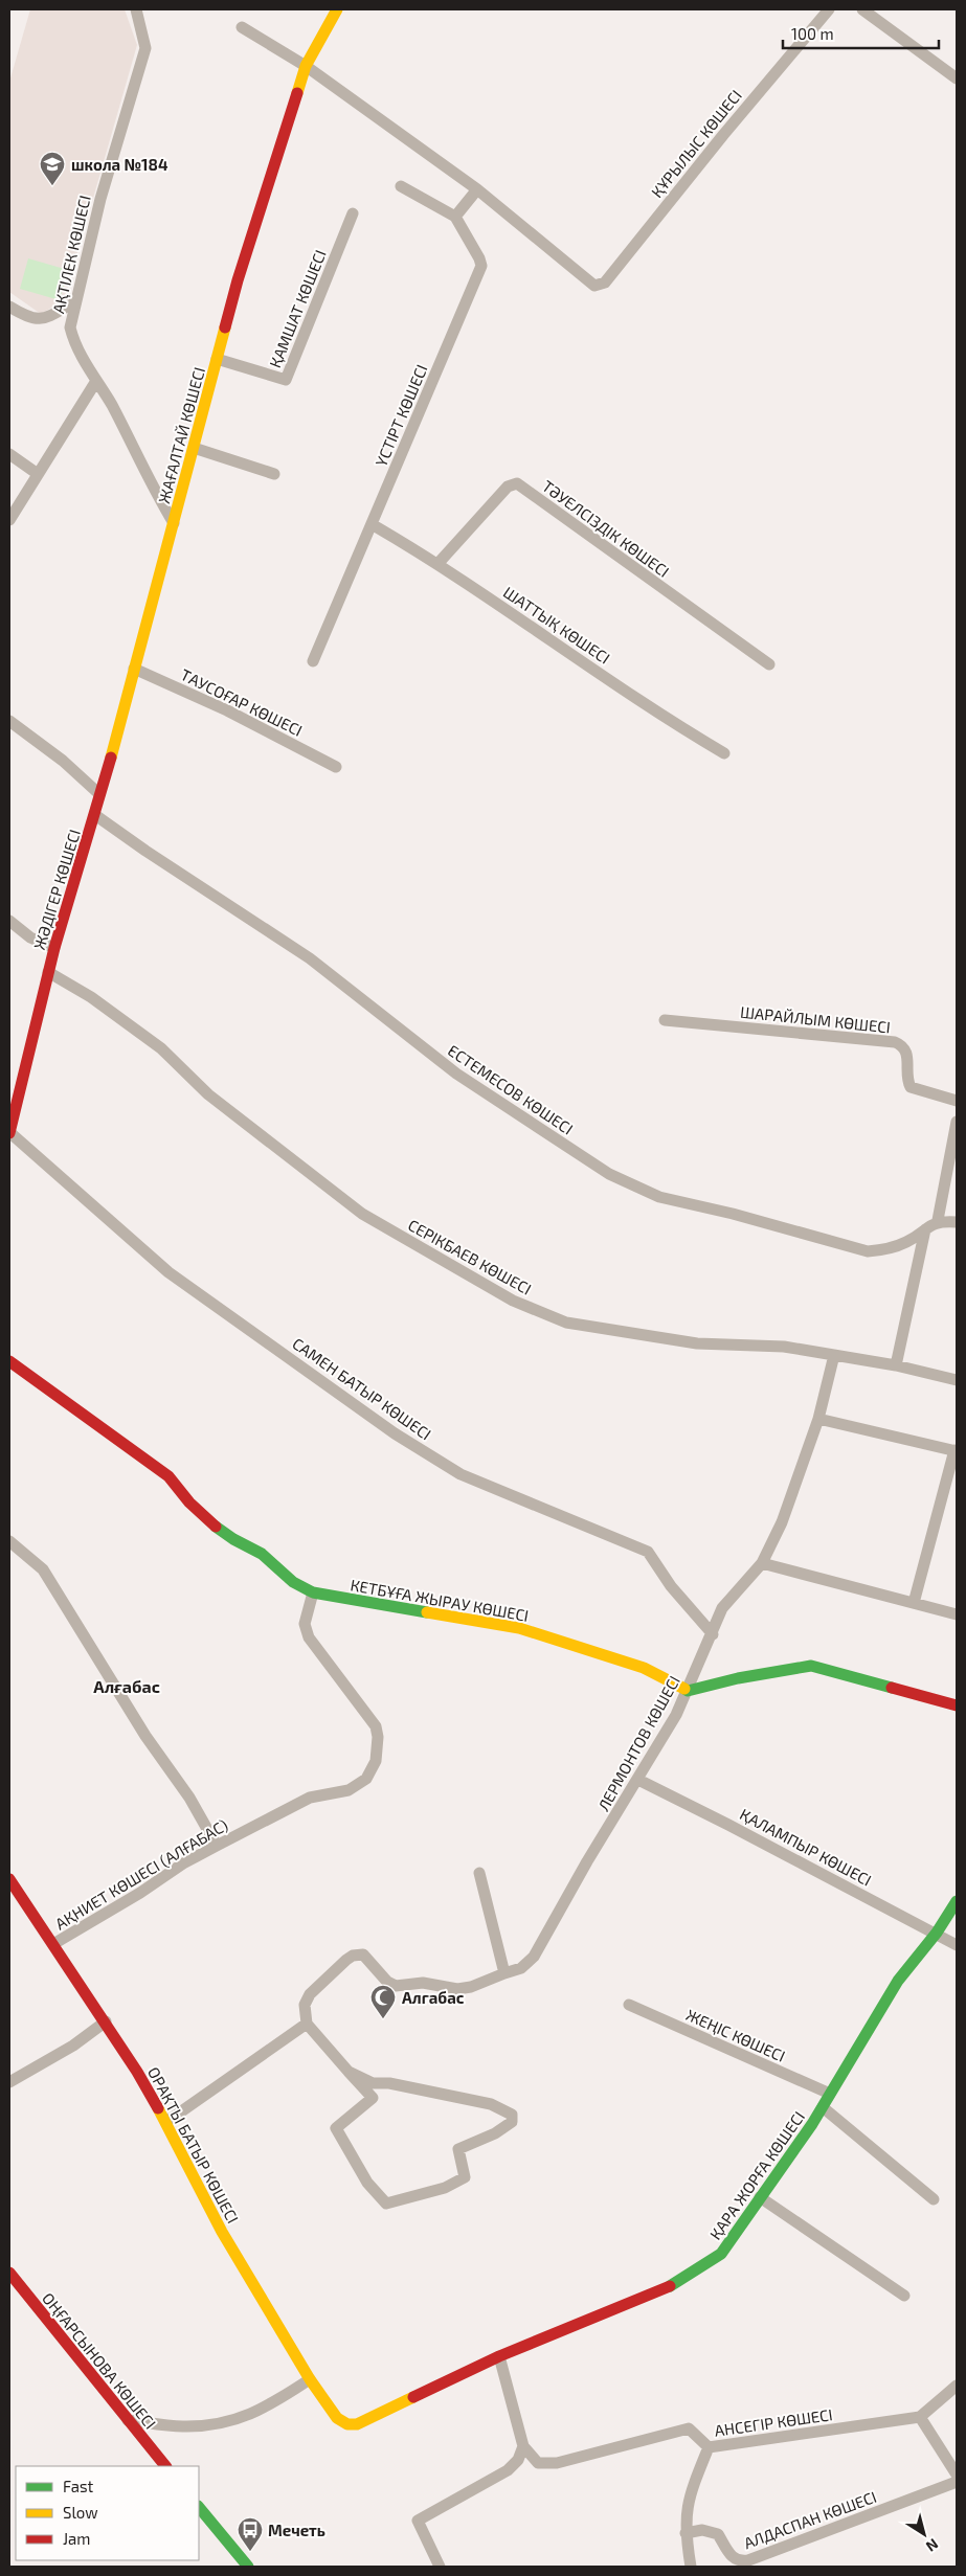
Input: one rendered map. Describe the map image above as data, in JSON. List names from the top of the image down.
{
  "streets": {
    "street": [
      "ҚҰРЫЛЫС КӨШЕСІ",
      "АҚТІЛЕК КӨШЕСІ",
      "ҚАМШАТ КӨШЕСІ",
      "ҮСТІРТ КӨШЕСІ",
      "ЖАҒАЛТАЙ КӨШЕСІ",
      "ТӘУЕЛСІЗДІК КӨШЕСІ",
      "ШАТТЫҚ КӨШЕСІ",
      "ТАУCОҒАР КӨШЕСІ",
      "ЖӘДІГЕР КӨШЕСІ",
      "ШАРАЙЛЫМ КӨШЕСІ",
      "ЕСТЕМЕСОВ КӨШЕСІ",
      "СЕРІКБАЕВ КӨШЕСІ",
      "САМЕН БАТЫР КӨШЕСІ",
      "КЕТБҰҒА ЖЫРАУ КӨШЕСІ",
      "ЛЕРМОНТОВ КӨШЕСІ",
      "ҚАЛАМПЫР КӨШЕСІ",
      "АҚНИЕТ КӨШЕСІ (АЛҒАБАС)",
      "ЖЕҢІС КӨШЕСІ",
      "ОРАКТЫ БАТЫР КӨШЕСІ",
      "ҚАРА ЖОРҒА КӨШЕСІ",
      "ОҢҒАРСЫНОВА КӨШЕСІ",
      "АНСЕГІР КӨШЕСІ",
      "АЛДАСПАН КӨШЕСІ"
    ]
  },
  "crossings": [
    ["АҚТІЛЕК КӨШЕСІ", "ЖАҒАЛТАЙ КӨШЕСІ"],
    ["ҚАМШАТ КӨШЕСІ", "ЖАҒАЛТАЙ КӨШЕСІ"],
    ["ҮСТІРТ КӨШЕСІ", "ШАТТЫҚ КӨШЕСІ"],
    ["ЖАҒАЛТАЙ КӨШЕСІ", "ТАУCОҒАР КӨШЕСІ"],
    ["ЖАҒАЛТАЙ КӨШЕСІ", "ЖӘДІГЕР КӨШЕСІ"],
    ["ЖАҒАЛТАЙ КӨШЕСІ", "ЕСТЕМЕСОВ КӨШЕСІ"],
    ["ТӘУЕЛСІЗДІК КӨШЕСІ", "ШАТТЫҚ КӨШЕСІ"],
    ["ЖӘДІГЕР КӨШЕСІ", "ЕСТЕМЕСОВ КӨШЕСІ"],
    ["ЖӘДІГЕР КӨШЕСІ", "СЕРІКБАЕВ КӨШЕСІ"],
    ["СЕРІКБАЕВ КӨШЕСІ", "ЛЕРМОНТОВ КӨШЕСІ"],
    ["САМЕН БАТЫР КӨШЕСІ", "ЛЕРМОНТОВ КӨШЕСІ"],
    ["КЕТБҰҒА ЖЫРАУ КӨШЕСІ", "ЛЕРМОНТОВ КӨШЕСІ"],
    ["КЕТБҰҒА ЖЫРАУ КӨШЕСІ", "АҚНИЕТ КӨШЕСІ (АЛҒАБАС)"],
    ["ЛЕРМОНТОВ КӨШЕСІ", "ҚАЛАМПЫР КӨШЕСІ"],
    ["ҚАЛАМПЫР КӨШЕСІ", "ҚАРА ЖОРҒА КӨШЕСІ"],
    ["АҚНИЕТ КӨШЕСІ (АЛҒАБАС)", "ОРАКТЫ БАТЫР КӨШЕСІ"],
    ["ЖЕҢІС КӨШЕСІ", "ҚАРА ЖОРҒА КӨШЕСІ"],
    ["ОРАКТЫ БАТЫР КӨШЕСІ", "ҚАРА ЖОРҒА КӨШЕСІ"]
  ],
  "districts": ["Алғабас"],
  "places": {
    "school or university": ["школа №184"],
    "mosque": ["Алгабас"],
    "bus stop": ["Мечеть"]
  },
  "legend": ["Fast", "Slow", "Jam"],
  "scale_bar": "100 m",
  "north": "bottom right"
}
